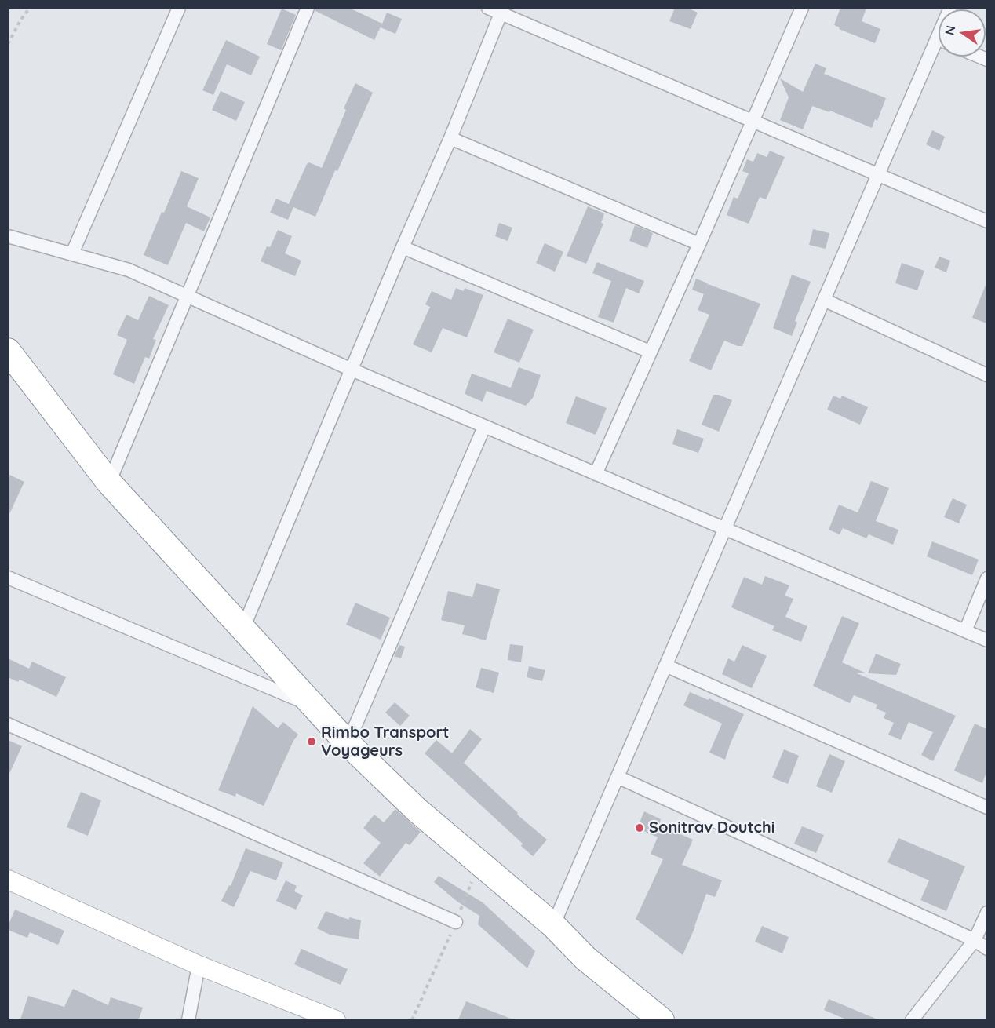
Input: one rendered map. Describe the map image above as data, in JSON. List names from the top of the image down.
{
  "places": ["Rimbo Transport Voyageurs", "Sonitrav Doutchi"],
  "north": "left"
}
